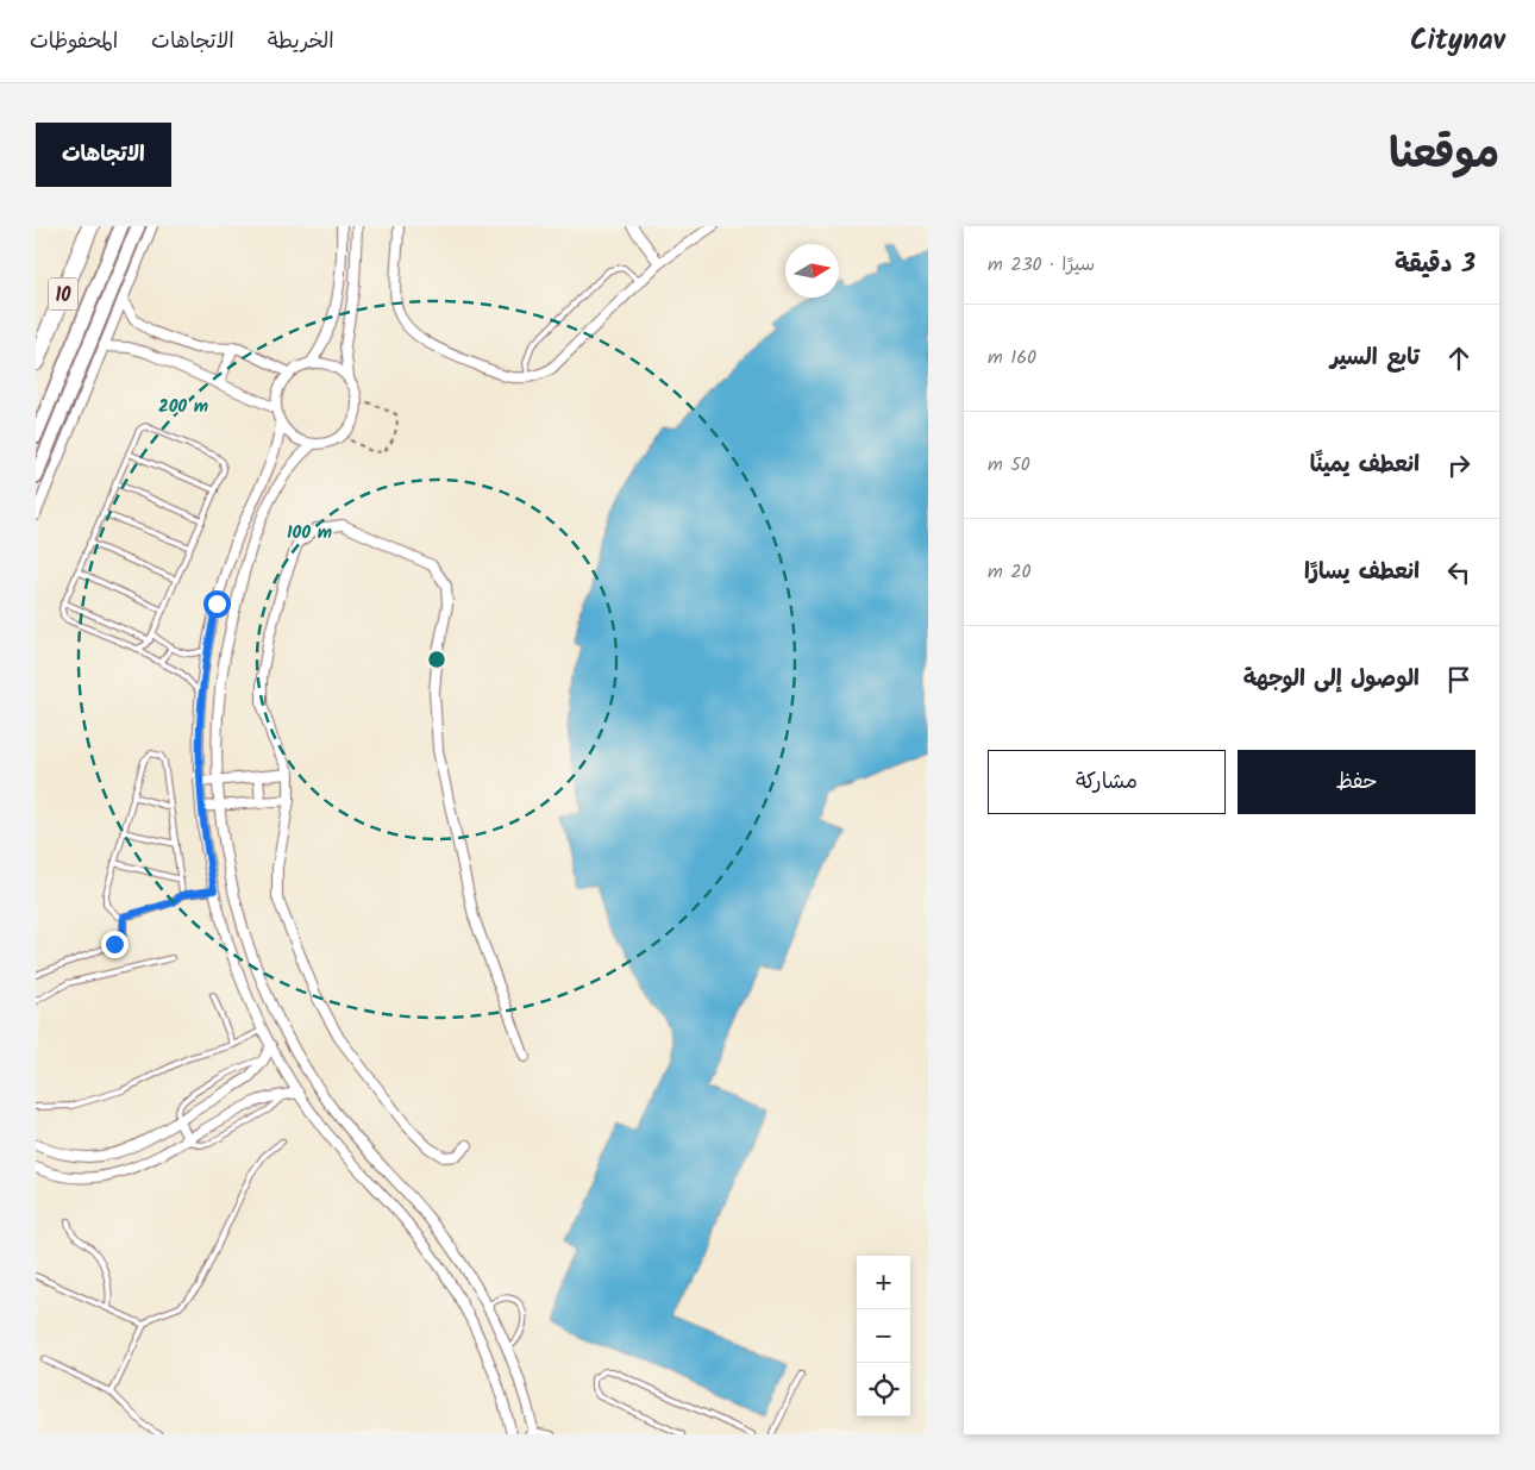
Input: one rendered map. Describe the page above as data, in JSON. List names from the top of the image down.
{
  "streets": {
    "highway": ["10"]
  },
  "north": "right",
  "page": {
    "header": "Citynav",
    "nav": ["الخريطة", "الاتجاهات", "المحفوظات"],
    "title": "موقعنا",
    "buttons": [
      "الاتجاهات",
      ["حفظ", "مشاركة"]
    ],
    "heading": ["3 دقيقة", "سيرًا · 230 m"],
    "list": [
      ["تابع السير", "160 m"],
      ["انعطف يمينًا", "50 m"],
      ["انعطف يسارًا", "20 m"],
      "الوصول إلى الوجهة"
    ],
    "map_buttons": ["+", "−"]
  },
  "rings": ["200 m", "100 m"]
}
